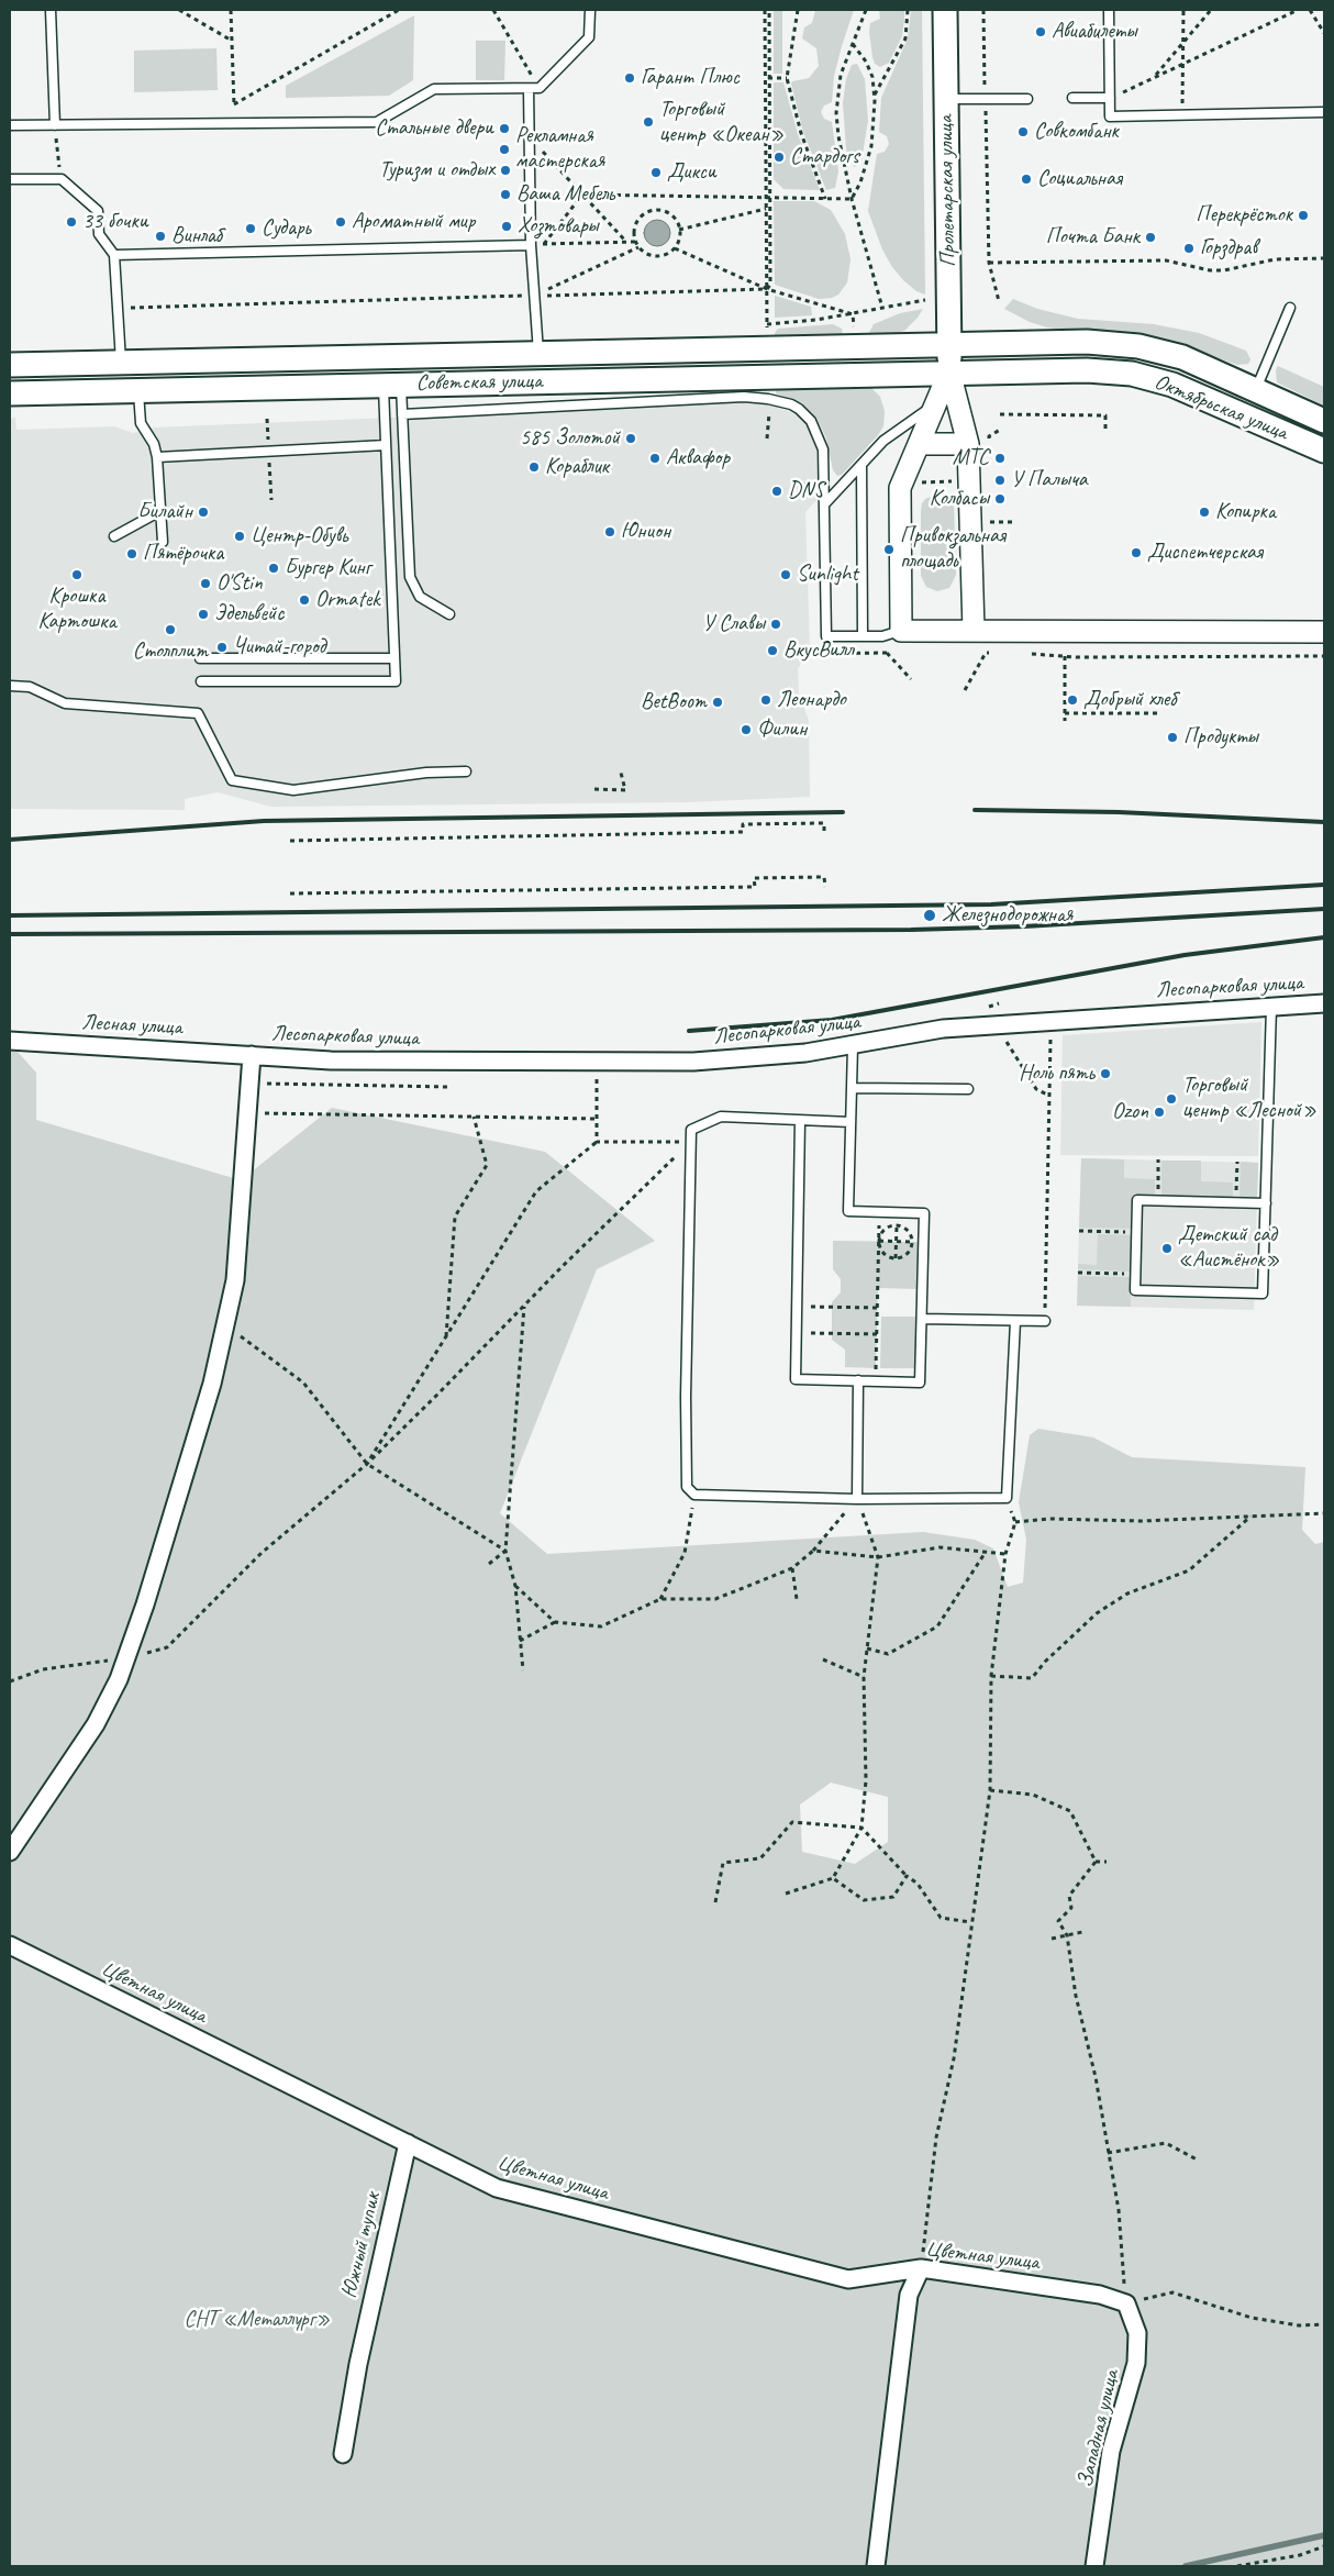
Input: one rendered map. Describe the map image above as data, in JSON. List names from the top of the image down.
{
  "streets": {
    "main road": ["Пролетарская улица", "Советская улица", "Октябрьская улица"],
    "street": [
      "Лесопарковая улица",
      "Лесная улица",
      "Цветная улица",
      "Южный тупик",
      "Западная улица"
    ]
  },
  "crossings": [
    ["Пролетарская улица", "Советская улица"],
    ["Пролетарская улица", "Октябрьская улица"],
    ["Советская улица", "Октябрьская улица"],
    ["Лесопарковая улица", "Лесная улица"],
    ["Цветная улица", "Южный тупик"],
    ["Цветная улица", "Западная улица"]
  ],
  "parks": ["СНТ «Металлург»"],
  "places": [
    "Авиабилеты",
    "Гарант Плюс",
    "Торговый центр «Океан»",
    "Стальные двери",
    "Совкомбанк",
    "Рекламная мастерская",
    "Стардогs",
    "Туризм и отдых",
    "Дикси",
    "Социальная",
    "Ваша Мебель",
    "Перекрёсток",
    "33 бочки",
    "Ароматный мир",
    "Хозтовары",
    "Сударь",
    "Винлаб",
    "Почта Банк",
    "Горздрав",
    "585 Золотой",
    "Аквафор",
    "МТС",
    "Кораблик",
    "У Палыча",
    "DNS",
    "Колбасы",
    "Билайн",
    "Копирка",
    "Юнион",
    "Центр-Обувь",
    "Привокзальная площадь",
    "Диспетчерская",
    "Пятёрочка",
    "Бургер Кинг",
    "Крошка Картошка",
    "Sunlight",
    "O'Stin",
    "Ormatek",
    "Эдельвейс",
    "У Славы",
    "Столплит",
    "Читай-город",
    "ВкусВилл",
    "Леонардо",
    "Добрый хлеб",
    "BetBoom",
    "Филин",
    "Продукты",
    "Железнодорожная",
    "Ноль пять",
    "Торговый центр «Лесной»",
    "Ozon",
    "Детский сад «Аистёнок»"
  ]
}
